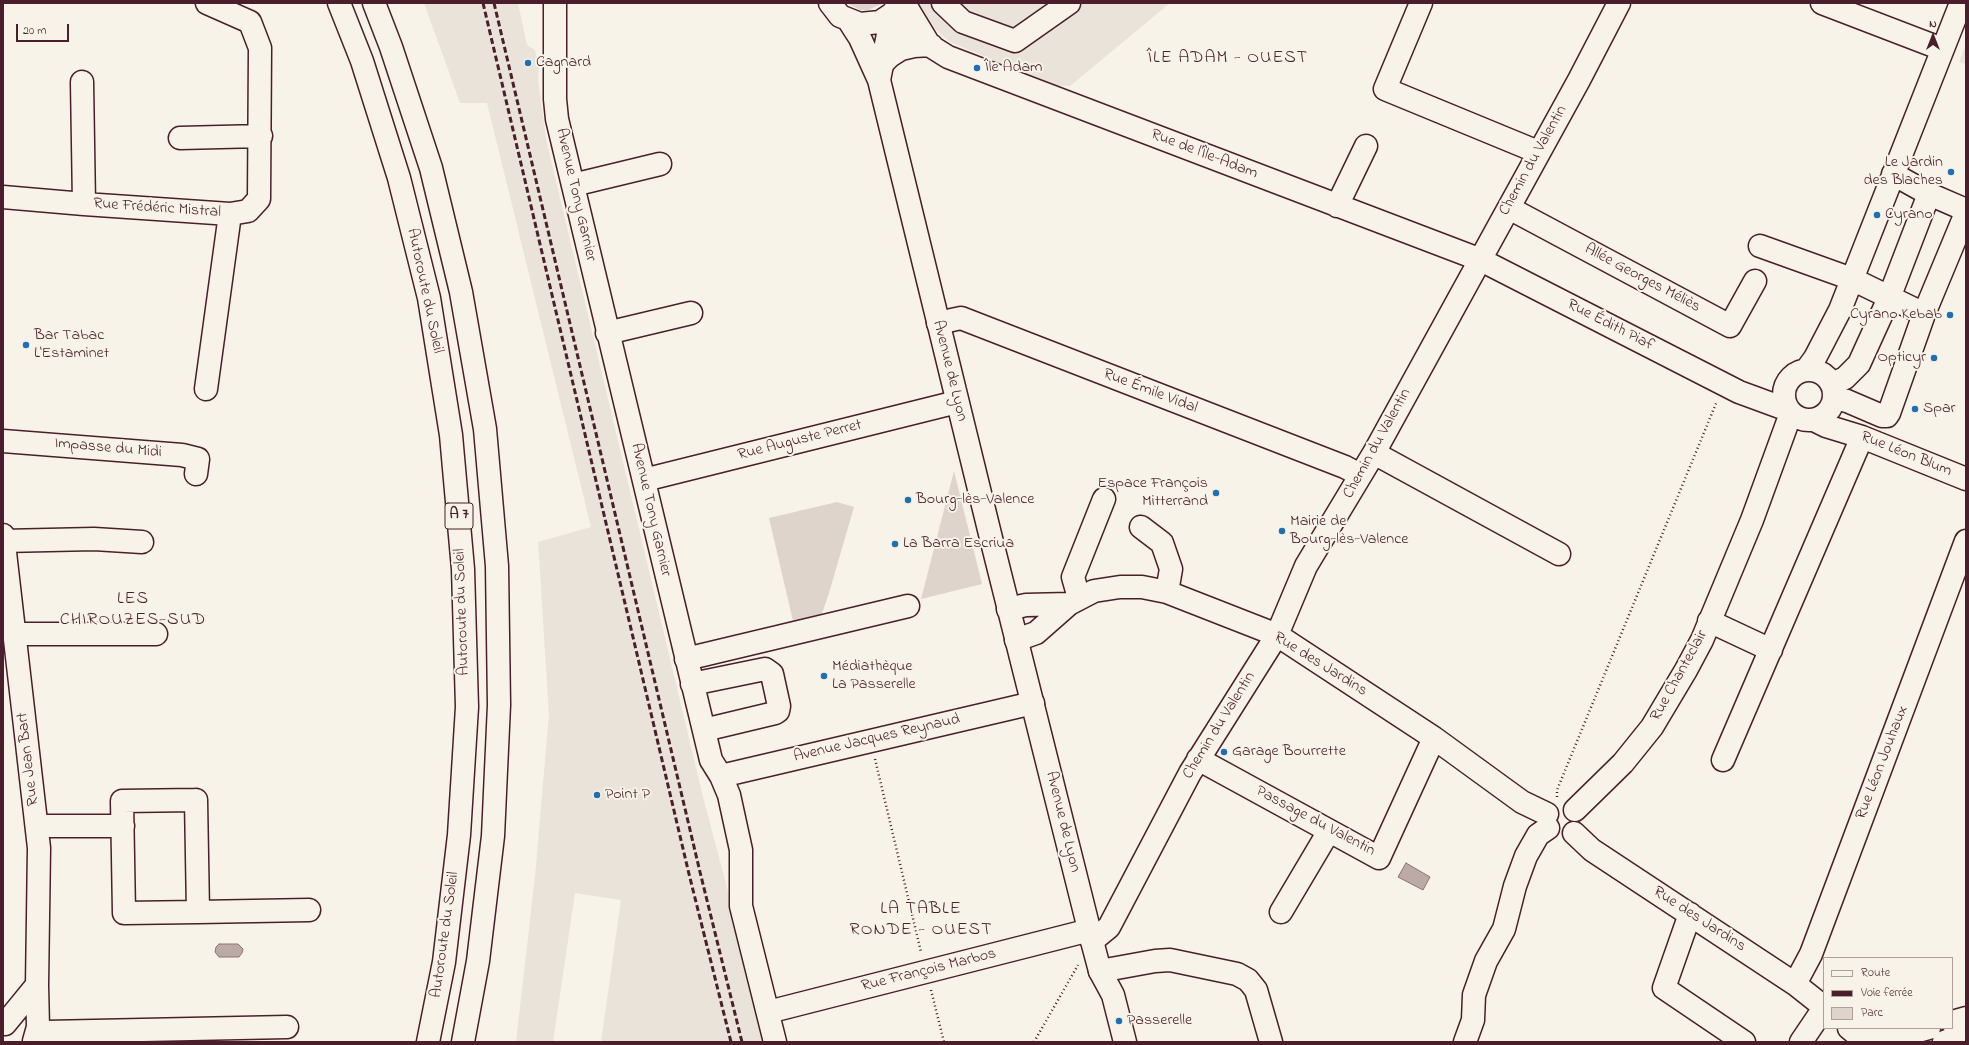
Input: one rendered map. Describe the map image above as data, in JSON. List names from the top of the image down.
{
  "streets": {
    "main road": [
      "Rue de l'Île-Adam",
      "Chemin du Valentin",
      "Avenue Tony Garnier",
      "Rue Frédéric Mistral",
      "Allée Georges Méliès",
      "Autoroute du Soleil",
      "Rue Édith Piaf",
      "Avenue de Lyon",
      "Rue Émile Vidal",
      "Rue Auguste Perret",
      "Impasse du Midi",
      "Rue Léon Blum",
      "A 7",
      "Rue des Jardins",
      "Rue Chanteclair",
      "Avenue Jacques Reynaud",
      "Rue Jean Bart",
      "Rue Léon Jouhaux",
      "Passage du Valentin",
      "Rue François Marbos"
    ]
  },
  "crossings": [
    ["Rue de l'Île-Adam", "Chemin du Valentin"],
    ["Rue de l'Île-Adam", "Rue Édith Piaf"],
    ["Chemin du Valentin", "Allée Georges Méliès"],
    ["Chemin du Valentin", "Rue Édith Piaf"],
    ["Chemin du Valentin", "Avenue de Lyon"],
    ["Chemin du Valentin", "Rue Émile Vidal"],
    ["Chemin du Valentin", "Rue des Jardins"],
    ["Chemin du Valentin", "Passage du Valentin"],
    ["Chemin du Valentin", "Rue François Marbos"],
    ["Avenue Tony Garnier", "Rue Auguste Perret"],
    ["Avenue Tony Garnier", "Avenue Jacques Reynaud"],
    ["Avenue Tony Garnier", "Rue François Marbos"],
    ["Rue Édith Piaf", "Rue Léon Blum"],
    ["Rue Édith Piaf", "Rue Chanteclair"],
    ["Avenue de Lyon", "Rue Émile Vidal"],
    ["Avenue de Lyon", "Rue Auguste Perret"],
    ["Avenue de Lyon", "Rue des Jardins"],
    ["Avenue de Lyon", "Avenue Jacques Reynaud"],
    ["Avenue de Lyon", "Rue François Marbos"],
    ["Rue Léon Blum", "Rue Chanteclair"],
    ["Rue des Jardins", "Rue Chanteclair"],
    ["Rue des Jardins", "Rue Léon Jouhaux"],
    ["Rue des Jardins", "Passage du Valentin"]
  ],
  "districts": ["ÎLE ADAM - OUEST", "LES CHIROUZES-SUD", "LA TABLE RONDE - OUEST"],
  "places": [
    "Cagnard",
    "Île Adam",
    "Le Jardin des Blaches",
    "Cyrano",
    "Cyrano Kebab",
    "Bar Tabac L'Estaminet",
    "Opticyr",
    "Spar",
    "Espace François Mitterrand",
    "Bourg-lès-Valence",
    "Mairie de Bourg-lès-Valence",
    "La Barra Escriua",
    "Médiathèque La Passerelle",
    "Garage Bourrette",
    "Point P",
    "Passerelle"
  ],
  "legend": ["Route", "Voie ferrée", "Parc"],
  "scale_bar": "20 m",
  "north": "top"
}
